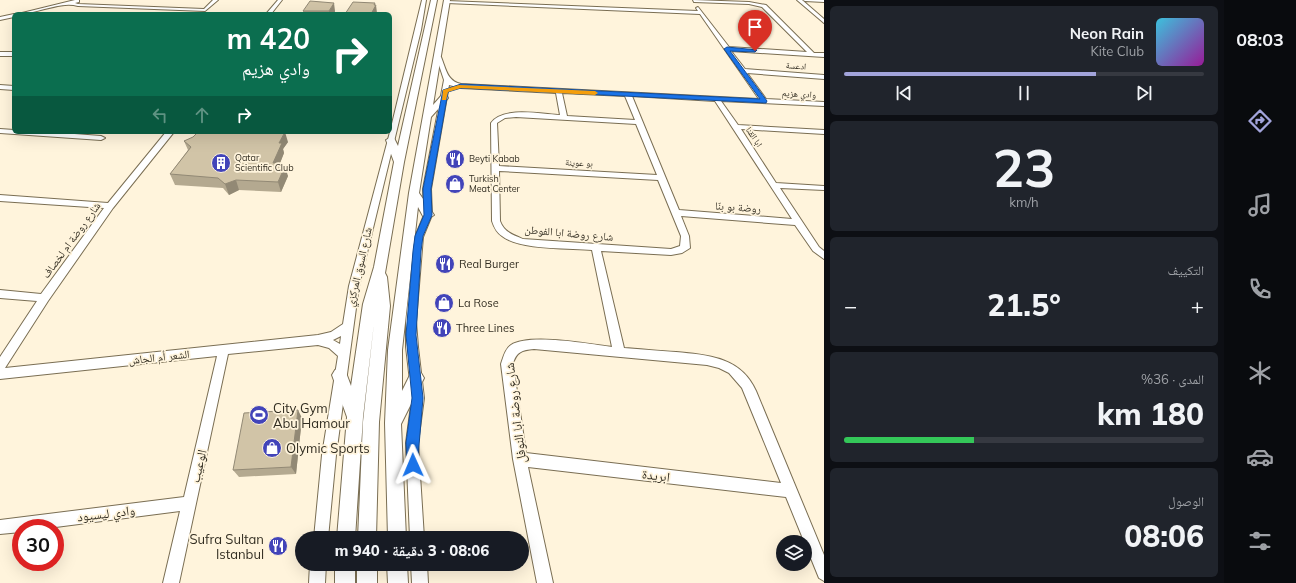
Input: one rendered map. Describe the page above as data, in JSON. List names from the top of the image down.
{
  "streets": {
    "main road": ["شارع السوق المركزي"],
    "street": [
      "ادعسة",
      "وادي هزيم",
      "ابا القنا",
      "بو عوينة",
      "روضة بو بنّا",
      "شارع روضة ابا الفوطن",
      "شارع روضة ام لخصاف",
      "الشعر أم الجاش",
      "شارع روضة ابا النوفل",
      "الوعيب",
      "ابريدة",
      "وادي ليسيود"
    ]
  },
  "crossings": [
    ["وادي هزيم", "ابا القنا"],
    ["وادي هزيم", "شارع روضة ابا الفوطن"],
    ["ابا القنا", "روضة بو بنّا"],
    ["بو عوينة", "شارع روضة ابا الفوطن"],
    ["روضة بو بنّا", "شارع روضة ابا الفوطن"],
    ["شارع السوق المركزي", "الشعر أم الجاش"],
    ["الشعر أم الجاش", "الوعيب"],
    ["شارع روضة ابا النوفل", "ابريدة"],
    ["الوعيب", "وادي ليسيود"]
  ],
  "places": {
    "restaurant": [
      "Beyti Kabab",
      "Real Burger",
      "Three Lines",
      "Sufra Sultan Istanbul"
    ],
    "building": ["Qatar Scientific Club"],
    "shop": ["Turkish Meat Center", "La Rose", "Olymic Sports"],
    "sports": ["City Gym Abu Hamour"]
  },
  "page": {
    "tabs": "08:03",
    "turn": ["420 m", "وادي هزيم"],
    "song": ["Neon Rain", "Kite Club"],
    "tile": [
      ["23", "km/h"],
      "التكييف",
      ["المدى · 36%", "180 km"],
      ["الوصول", "08:06"]
    ],
    "heat": ["−", "21.5°", "+"],
    "limit": "30",
    "trip": "08:06 · 3 دقيقة · 940 m"
  }
}
